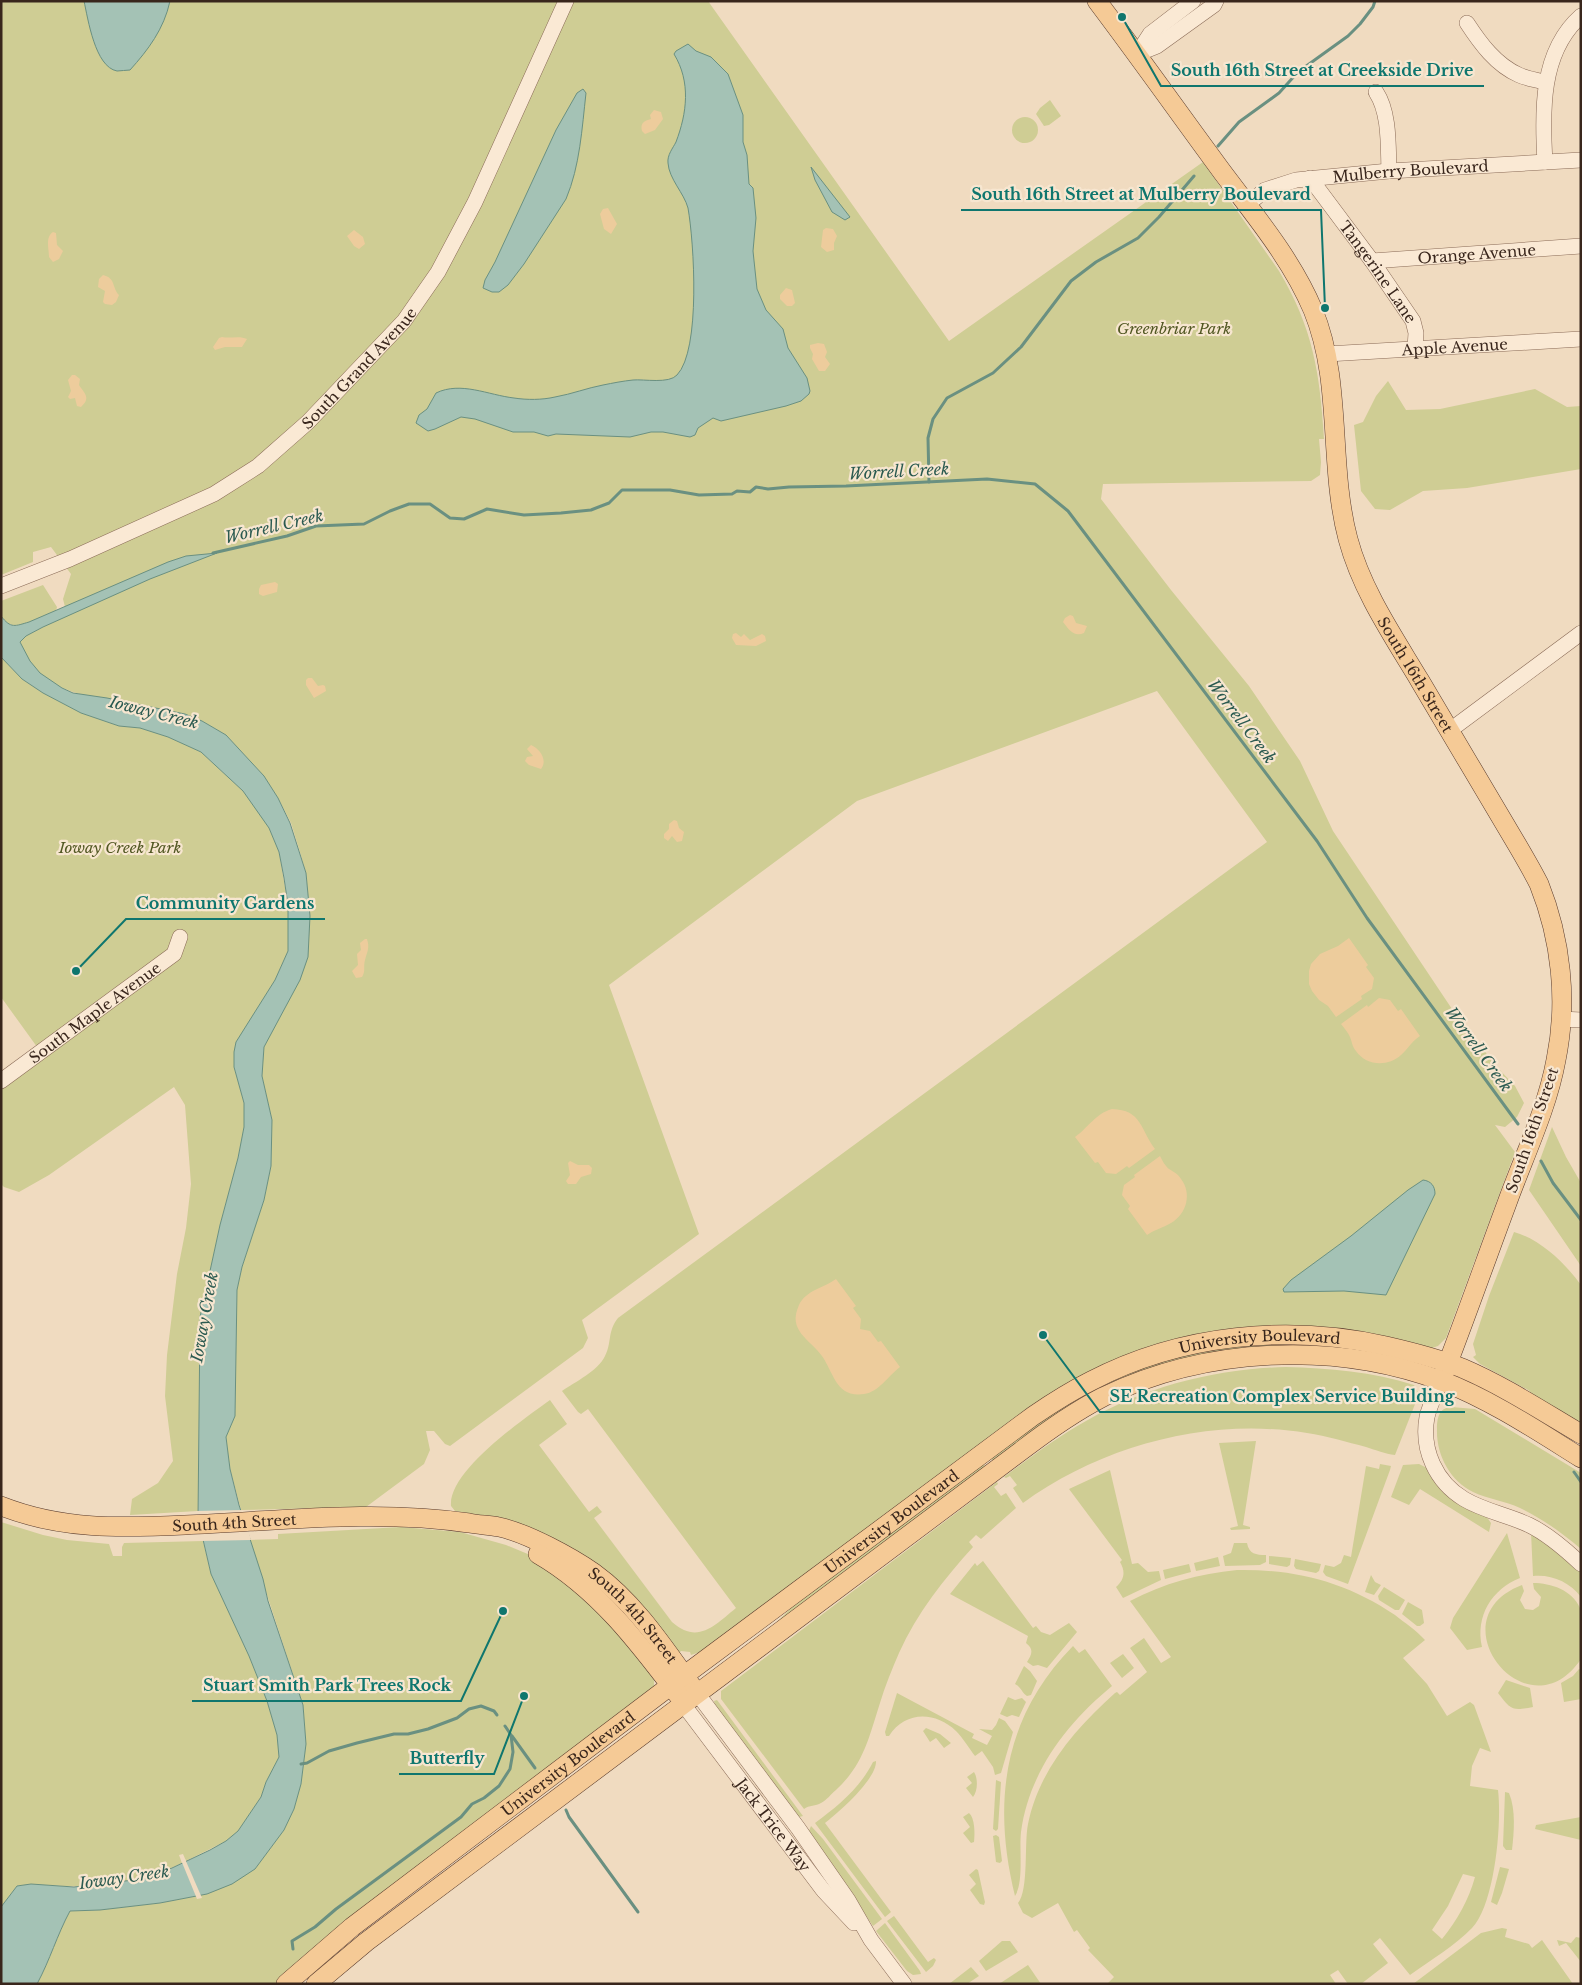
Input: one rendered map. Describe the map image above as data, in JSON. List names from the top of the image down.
{
  "streets": {
    "main road": ["South 16th Street", "University Boulevard", "South 4th Street"],
    "street": [
      "Mulberry Boulevard",
      "Orange Avenue",
      "Tangerine Lane",
      "Apple Avenue",
      "South Grand Avenue",
      "South Maple Avenue",
      "Jack Trice Way"
    ]
  },
  "crossings": [
    ["Mulberry Boulevard", "Tangerine Lane"],
    ["Mulberry Boulevard", "South 16th Street"],
    ["Orange Avenue", "Tangerine Lane"],
    ["Tangerine Lane", "Apple Avenue"],
    ["Apple Avenue", "South 16th Street"],
    ["South 16th Street", "University Boulevard"],
    ["University Boulevard", "South 4th Street"],
    ["University Boulevard", "Jack Trice Way"],
    ["South 4th Street", "Jack Trice Way"]
  ],
  "water": ["Worrell Creek", "Ioway Creek"],
  "parks": ["Greenbriar Park", "Ioway Creek Park"],
  "places": [
    "South 16th Street at Creekside Drive",
    "South 16th Street at Mulberry Boulevard",
    "Community Gardens",
    "SE Recreation Complex Service Building",
    "Stuart Smith Park Trees Rock",
    "Butterfly"
  ]
}
